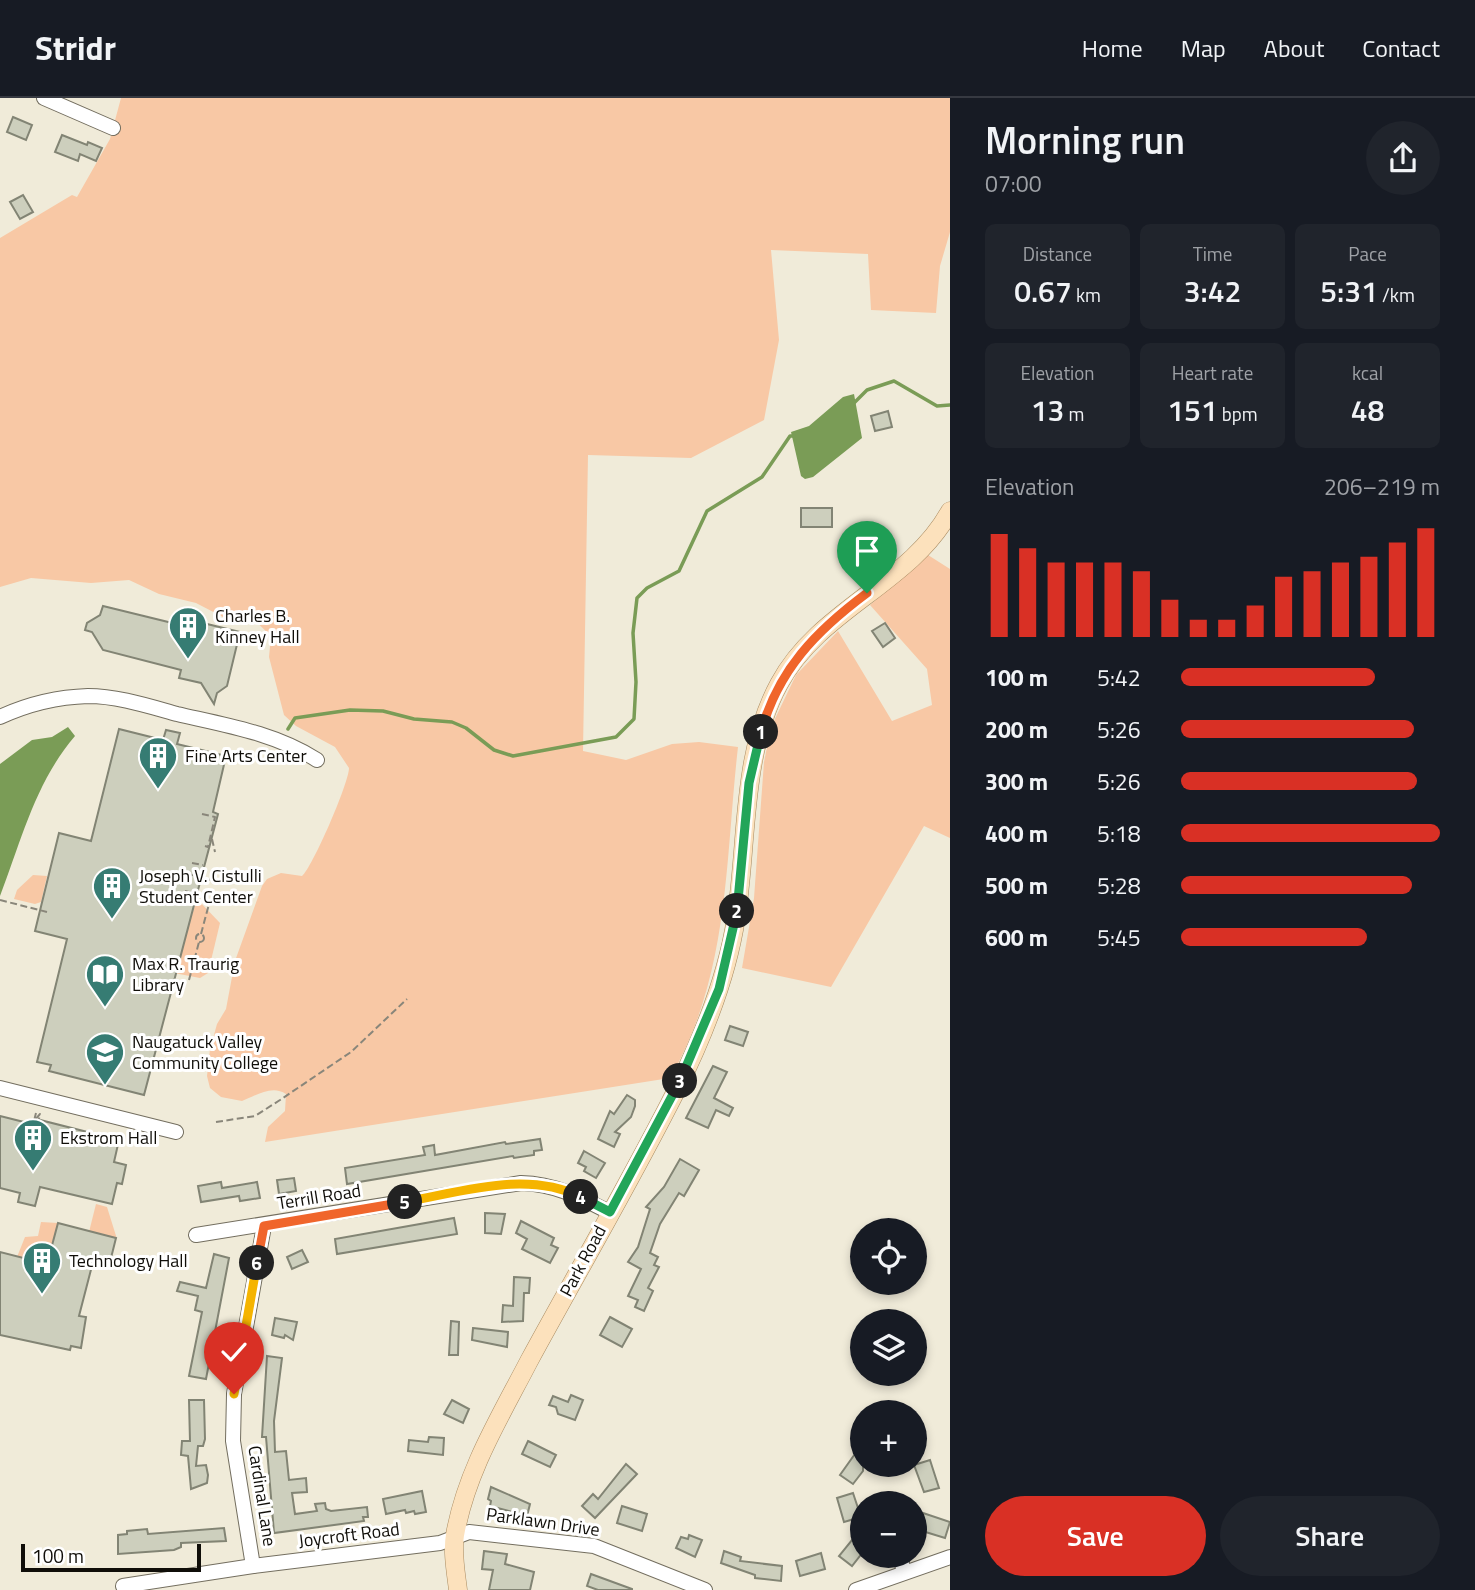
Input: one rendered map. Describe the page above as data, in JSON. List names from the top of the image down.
{
  "streets": {
    "main road": ["Park Road"],
    "street": [
      "Terrill Road",
      "Cardinal Lane",
      "Parklawn Drive",
      "Joycroft Road"
    ]
  },
  "crossings": [
    ["Terrill Road", "Park Road"],
    ["Terrill Road", "Cardinal Lane"],
    ["Park Road", "Parklawn Drive"],
    ["Park Road", "Joycroft Road"],
    ["Cardinal Lane", "Joycroft Road"],
    ["Parklawn Drive", "Joycroft Road"]
  ],
  "places": {
    "building": [
      "Charles B. Kinney Hall",
      "Fine Arts Center",
      "Joseph V. Cistulli Student Center",
      "Ekstrom Hall",
      "Technology Hall"
    ],
    "library": ["Max R. Traurig Library"],
    "school or university": ["Naugatuck Valley Community College"]
  },
  "scale_bar": "100 m",
  "page": {
    "header": "Stridr",
    "nav": [
      "Home",
      "Map",
      "About",
      "Contact"
    ],
    "heading": ["Morning run", "07:00"],
    "stats": [
      ["Distance", "0.67 km"],
      ["Time", "3:42"],
      ["Pace", "5:31 /km"],
      ["Elevation", "13 m"],
      ["Heart rate", "151 bpm"],
      ["kcal", "48"]
    ],
    "chart": ["Elevation", "206–219 m"],
    "list": [
      {
        "name": "100 m",
        "note": "5:42"
      },
      {
        "name": "200 m",
        "note": "5:26"
      },
      {
        "name": "300 m",
        "note": "5:26"
      },
      {
        "name": "400 m",
        "note": "5:18"
      },
      {
        "name": "500 m",
        "note": "5:28"
      },
      {
        "name": "600 m",
        "note": "5:45"
      }
    ],
    "pins": [
      "1",
      "2",
      "3",
      "4",
      "5",
      "6"
    ],
    "map_buttons": ["+", "−"],
    "buttons": ["Save", "Share"],
    "scale": "100 m"
  }
}
